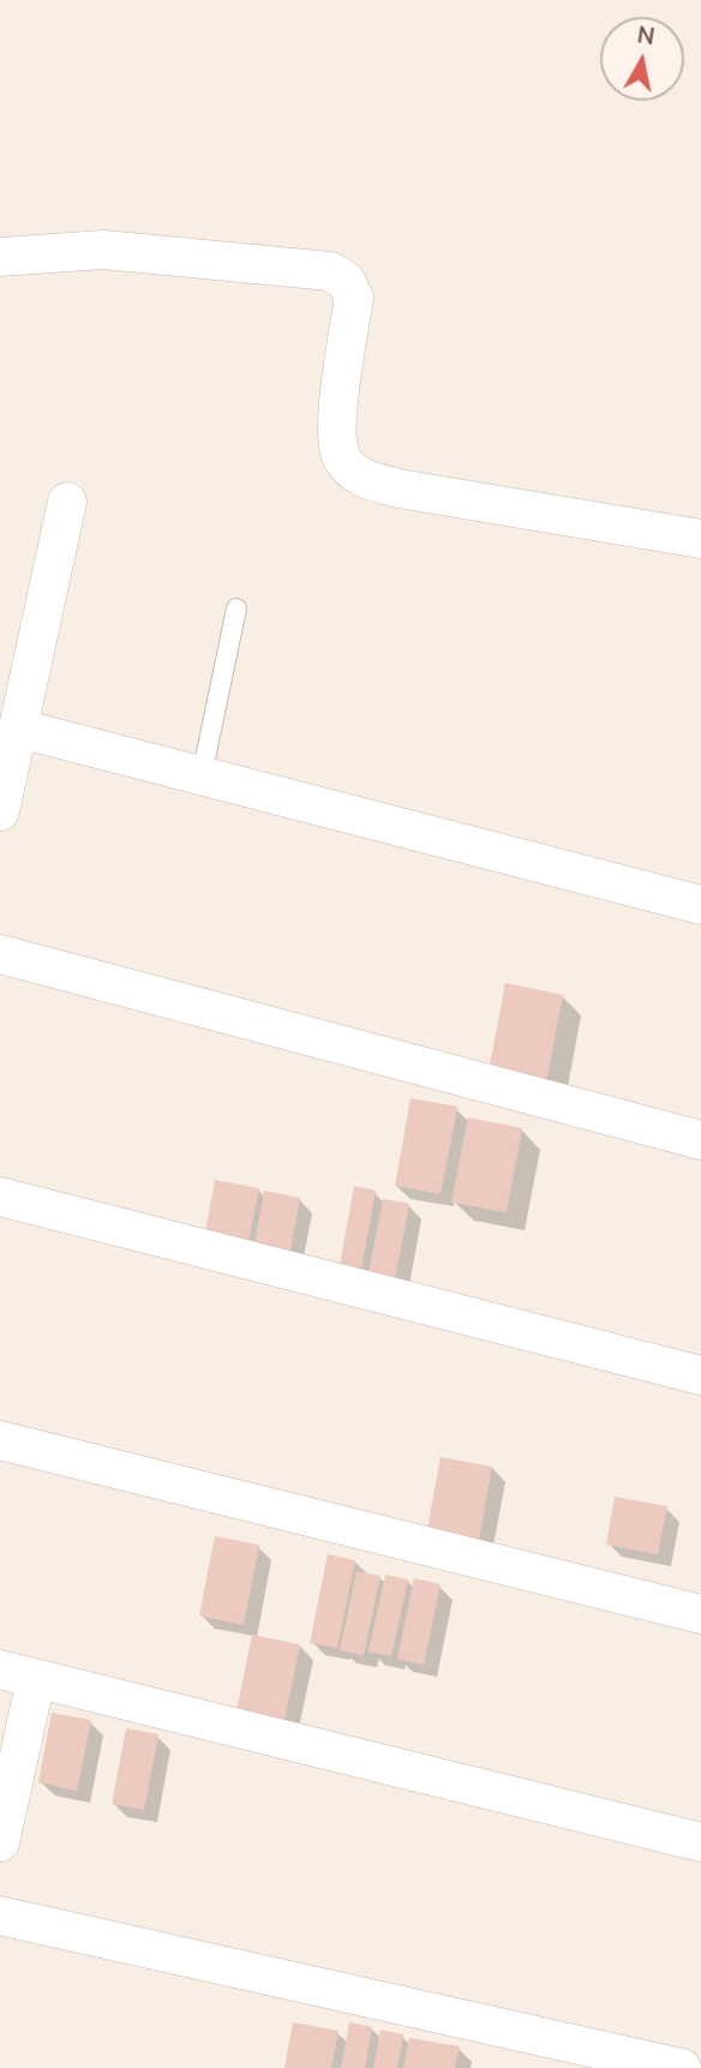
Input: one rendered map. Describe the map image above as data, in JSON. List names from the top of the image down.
{
  "north": "top"
}
